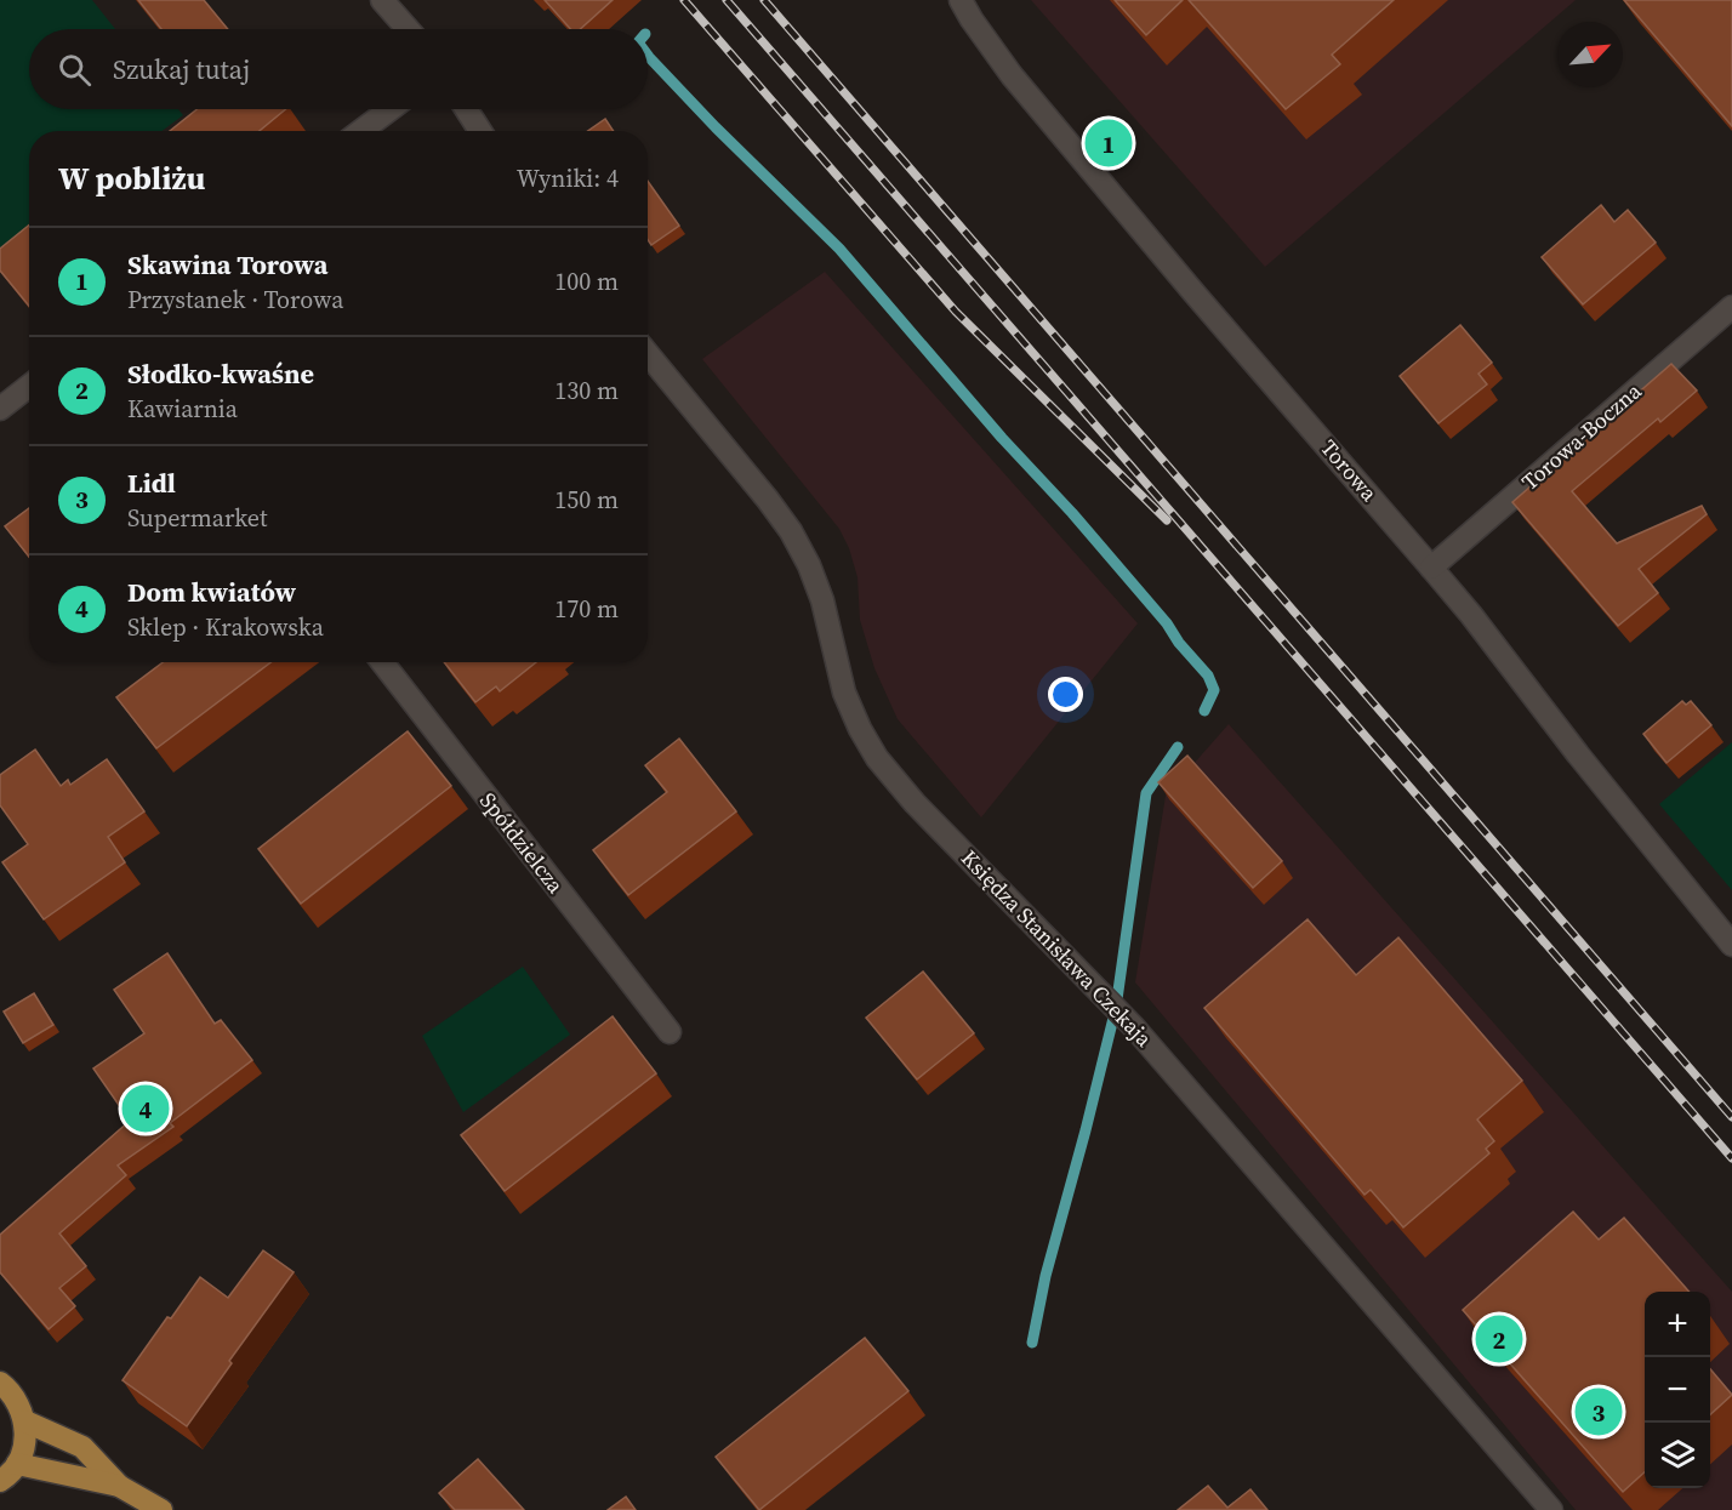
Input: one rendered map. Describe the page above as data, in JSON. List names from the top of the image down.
{
  "streets": {
    "street": [
      "Torowa-Boczna",
      "Torowa",
      "Spółdzielcza",
      "Księdza Stanisława Czekaja"
    ]
  },
  "crossings": [
    ["Torowa-Boczna", "Torowa"]
  ],
  "north": "top right",
  "page": {
    "search": "Szukaj tutaj",
    "pins": [
      "1",
      "4",
      "2",
      "3"
    ],
    "heading": ["W pobliżu", "Wyniki: 4"],
    "list": [
      {
        "mark": "1",
        "name": "Skawina Torowa",
        "note": "Przystanek · Torowa",
        "value": "100 m"
      },
      {
        "mark": "2",
        "name": "Słodko-kwaśne",
        "note": "Kawiarnia",
        "value": "130 m"
      },
      {
        "mark": "3",
        "name": "Lidl",
        "note": "Supermarket",
        "value": "150 m"
      },
      {
        "mark": "4",
        "name": "Dom kwiatów",
        "note": "Sklep · Krakowska",
        "value": "170 m"
      }
    ],
    "map_buttons": ["+", "−"]
  }
}
